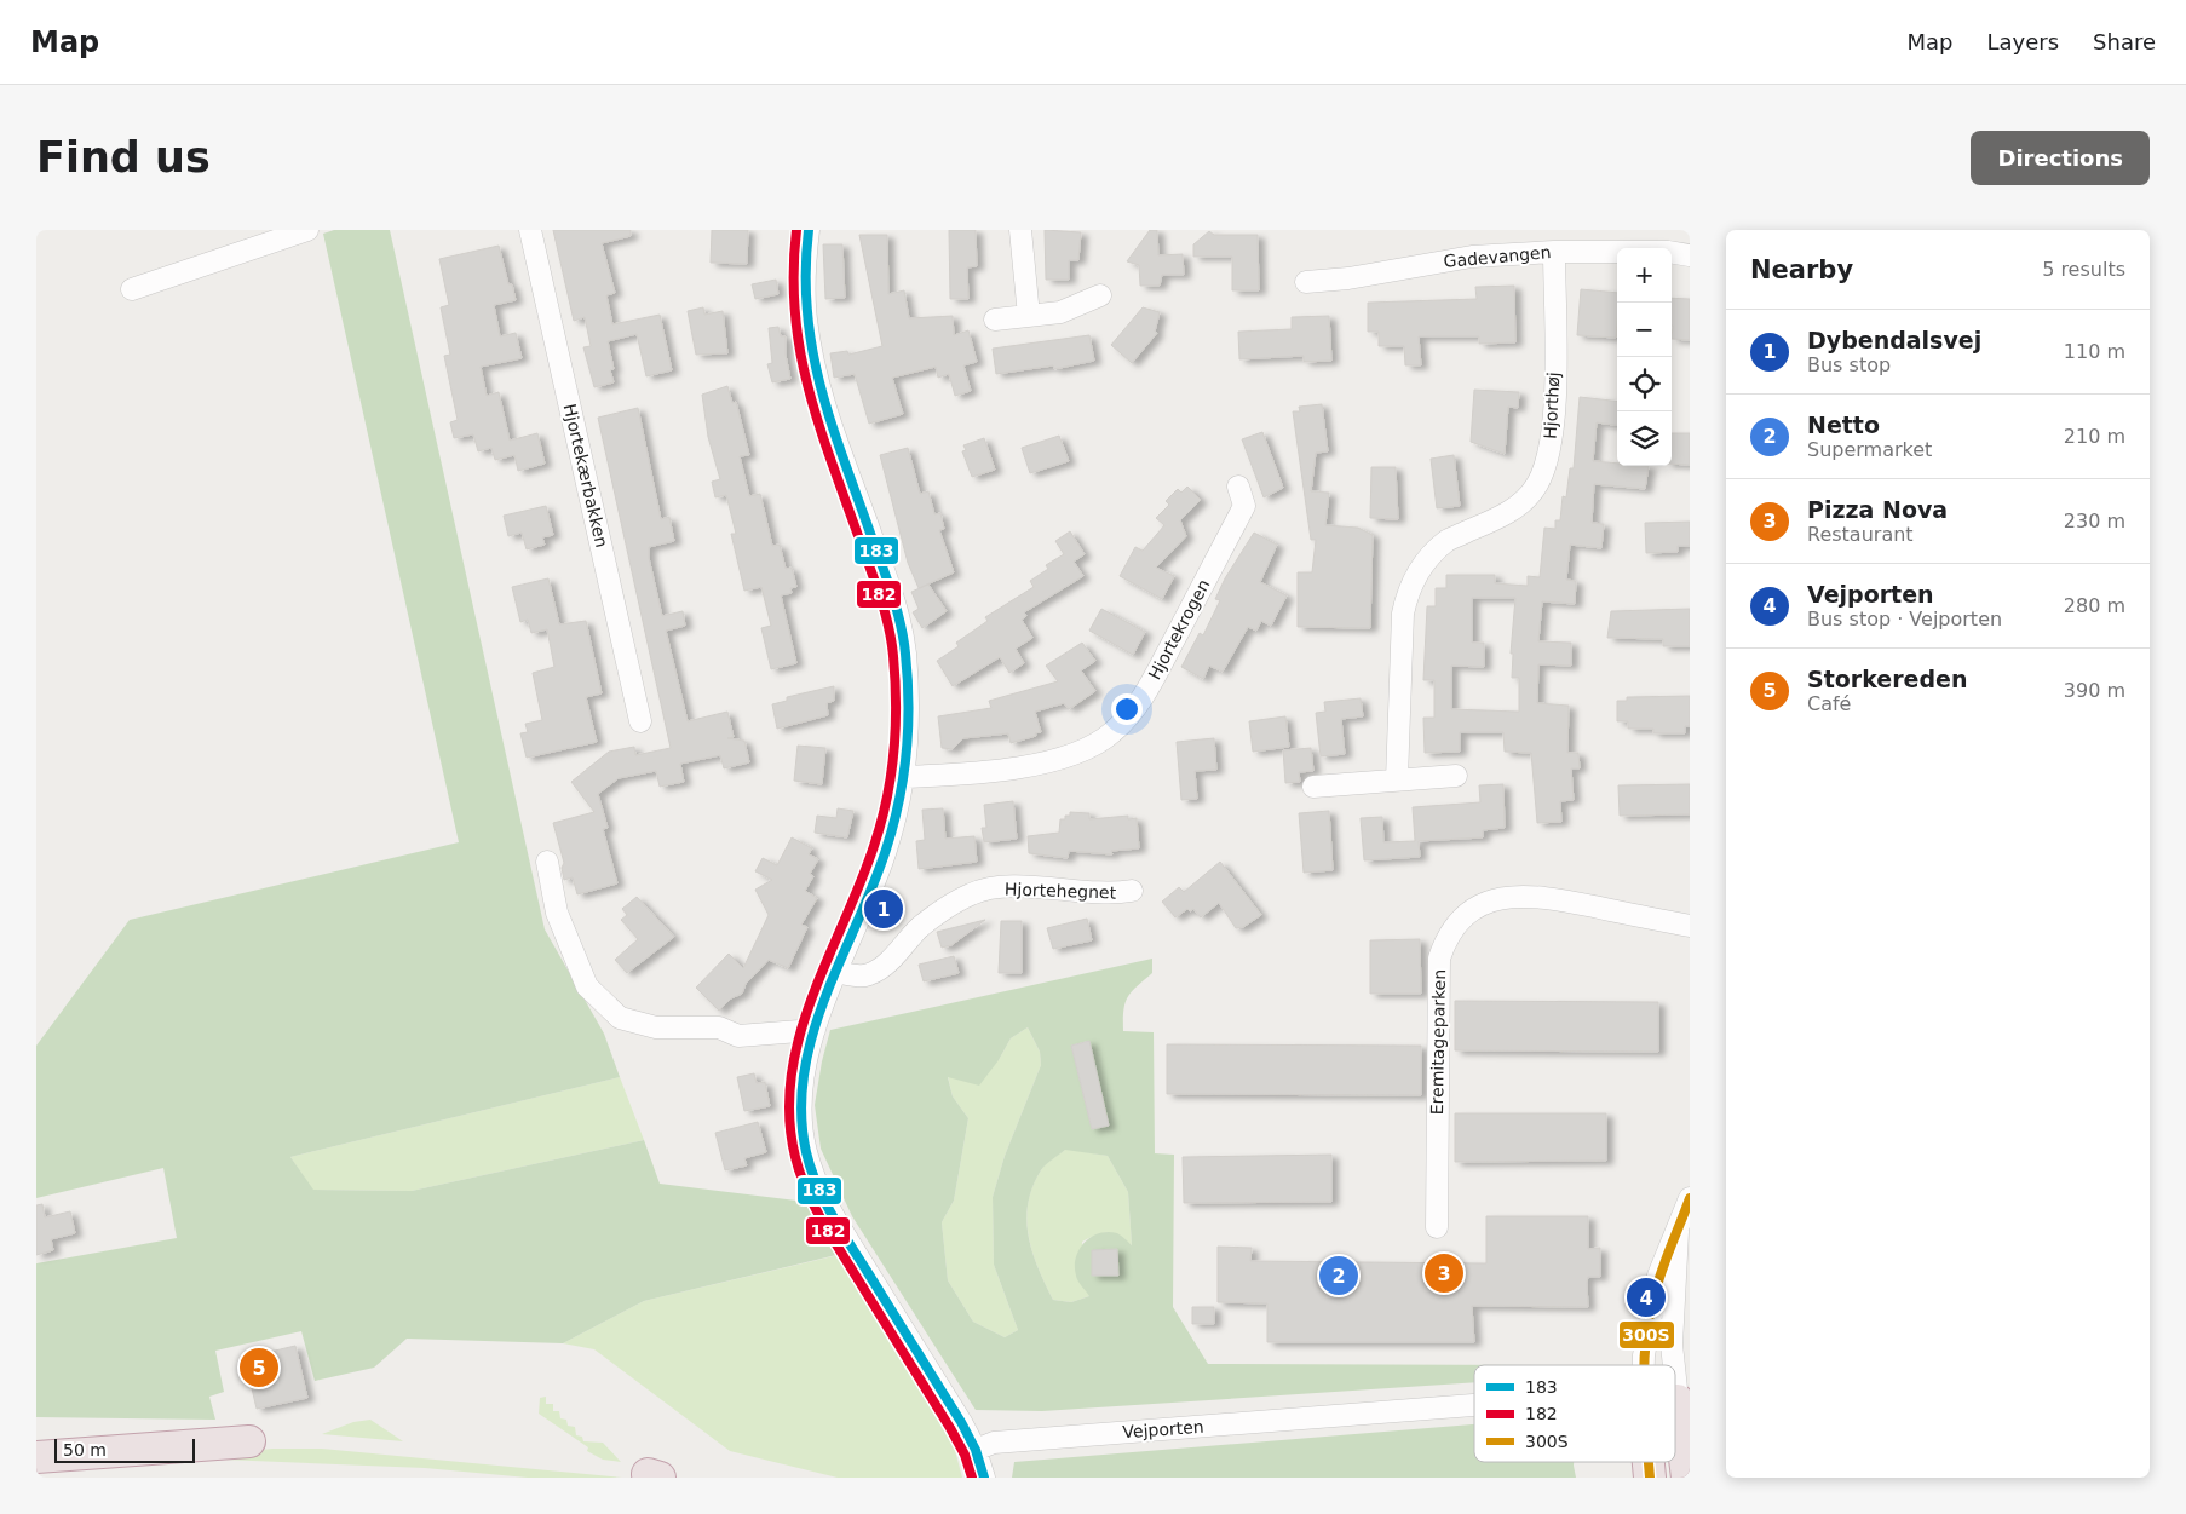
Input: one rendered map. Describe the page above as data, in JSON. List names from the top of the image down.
{
  "streets": {
    "street": [
      "Gadevangen",
      "Hjorthøj",
      "Hjortekærbakken",
      "Hjortekrogen",
      "Hjortehegnet",
      "Eremitageparken",
      "Vejporten"
    ]
  },
  "crossings": [
    ["Gadevangen", "Hjorthøj"]
  ],
  "lines": ["transit line 183", "transit line 182", "transit line 300S"],
  "legend": ["183", "182", "300S"],
  "scale_bar": "50 m",
  "page": {
    "header": "Map",
    "nav": ["Map", "Layers", "Share"],
    "buttons": "Directions",
    "title": "Find us",
    "heading": ["Nearby", "5 results"],
    "map_buttons": ["+", "−"],
    "list": [
      {
        "mark": "1",
        "name": "Dybendalsvej",
        "note": "Bus stop",
        "value": "110 m"
      },
      {
        "mark": "2",
        "name": "Netto",
        "note": "Supermarket",
        "value": "210 m"
      },
      {
        "mark": "3",
        "name": "Pizza Nova",
        "note": "Restaurant",
        "value": "230 m"
      },
      {
        "mark": "4",
        "name": "Vejporten",
        "note": "Bus stop · Vejporten",
        "value": "280 m"
      },
      {
        "mark": "5",
        "name": "Storkereden",
        "note": "Café",
        "value": "390 m"
      }
    ],
    "pins": [
      "1",
      "3",
      "2",
      "4",
      "5"
    ],
    "scale": "50 m"
  }
}
